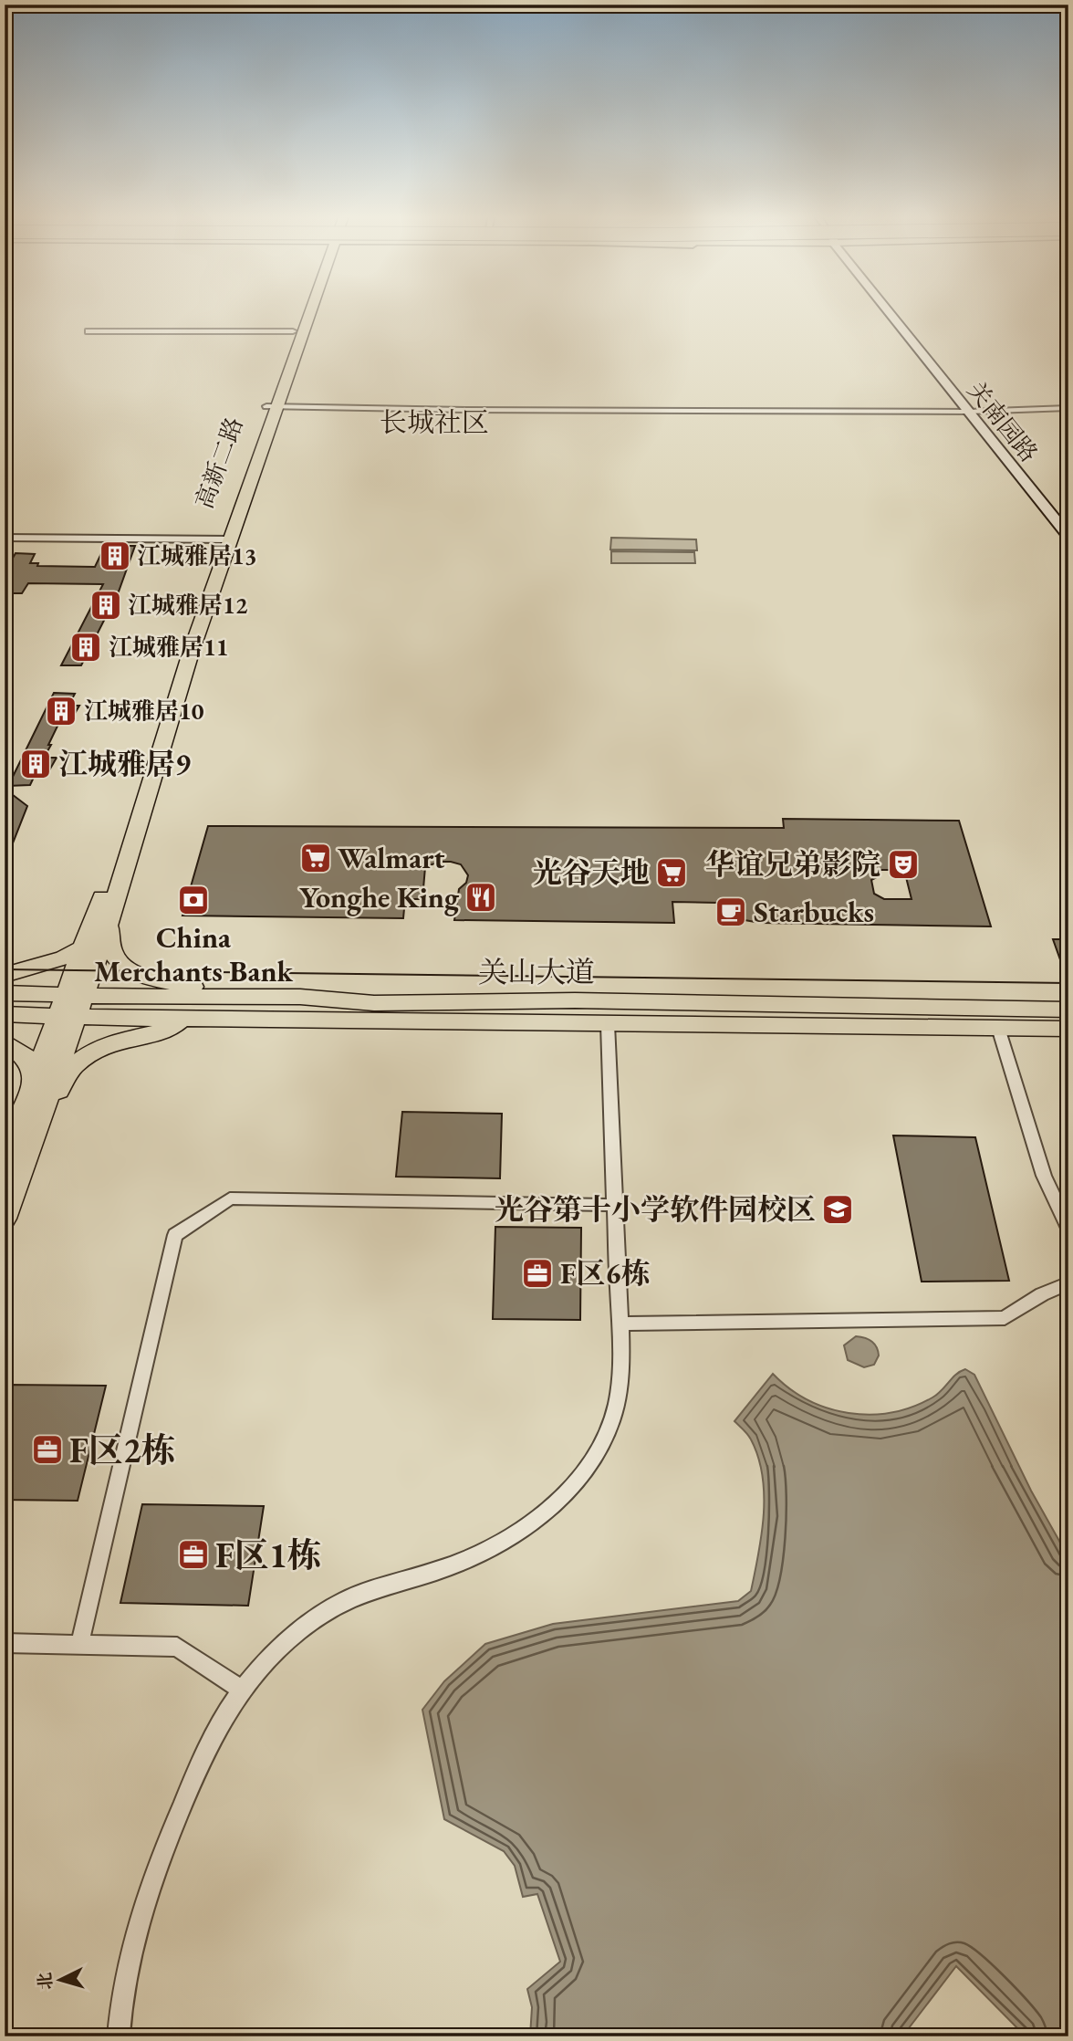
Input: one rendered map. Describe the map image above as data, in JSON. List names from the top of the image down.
{
  "streets": {
    "main road": ["关南园路", "高新二路", "关山大道"]
  },
  "crossings": [
    ["高新二路", "关山大道"]
  ],
  "districts": ["长城社区"],
  "places": {
    "building": [
      "江城雅居13",
      "江城雅居12",
      "江城雅居11",
      "江城雅居10",
      "江城雅居9"
    ],
    "supermarket": ["Walmart", "光谷天地"],
    "theatre": ["华谊兄弟影院"],
    "restaurant": ["Yonghe King"],
    "bank": ["China Merchants Bank"],
    "cafe": ["Starbucks"],
    "school or university": ["光谷第十小学软件园校区"],
    "office": ["F区6栋", "F区2栋", "F区1栋"]
  },
  "north": "left"
}
